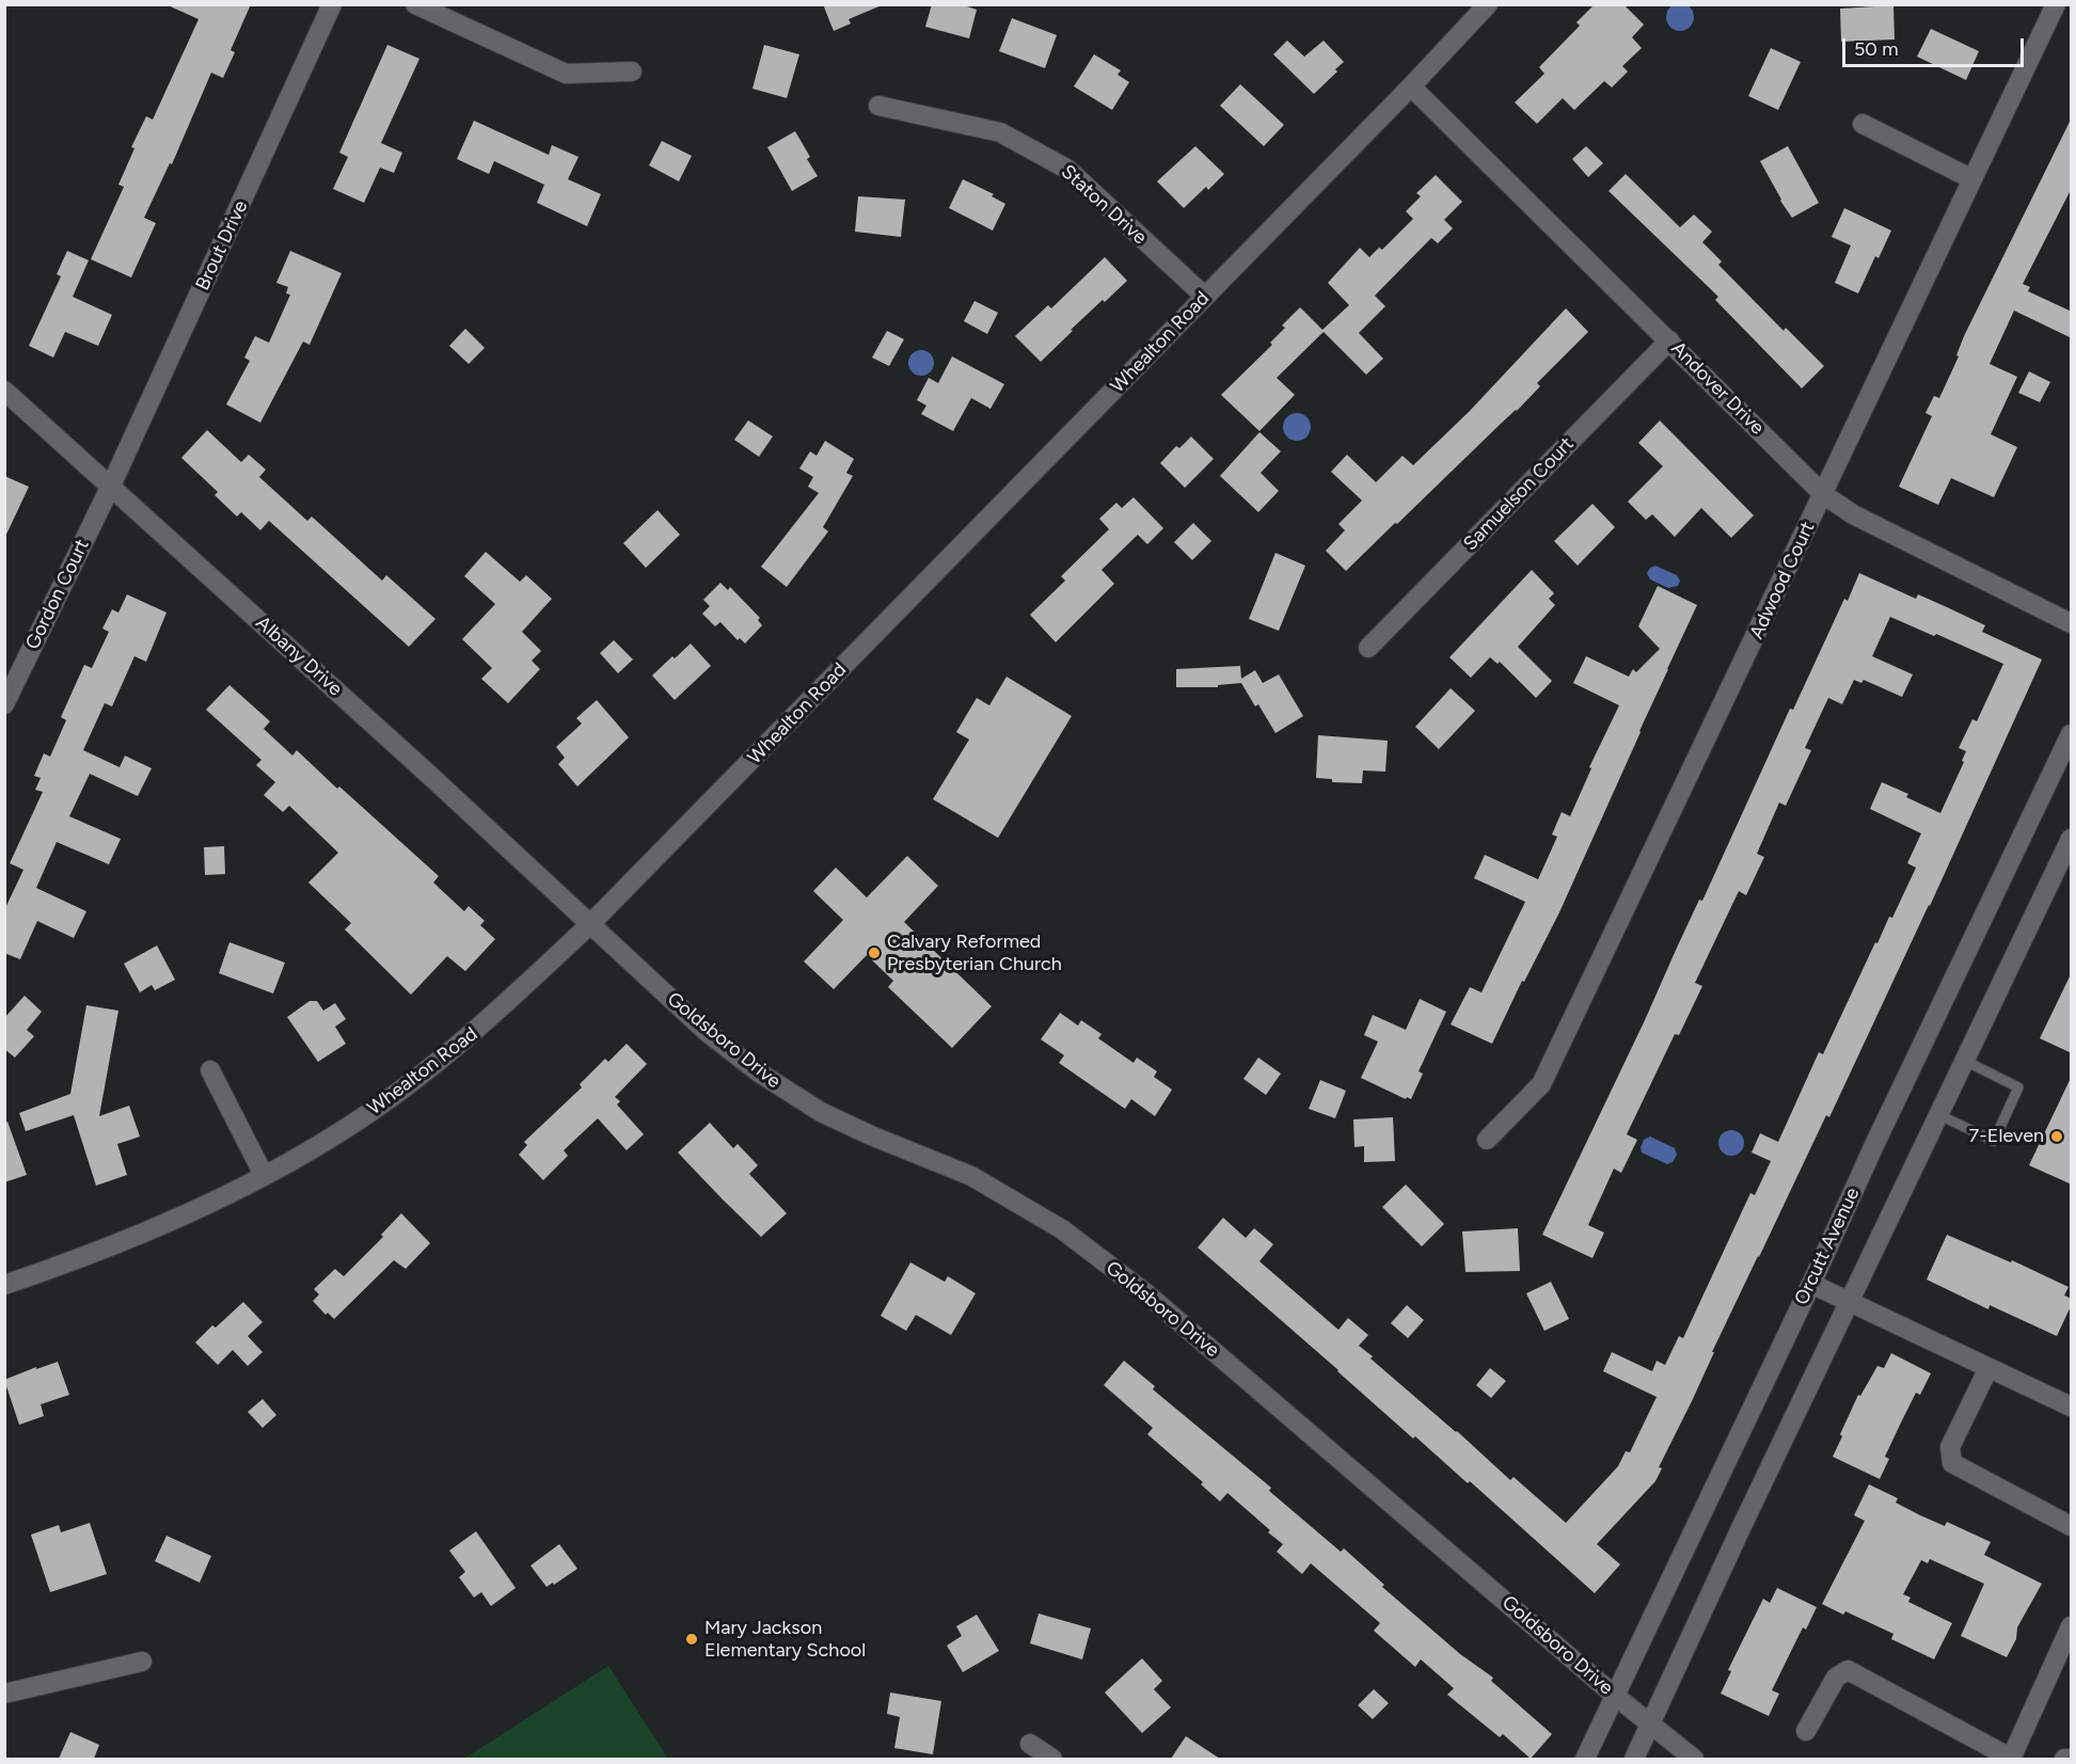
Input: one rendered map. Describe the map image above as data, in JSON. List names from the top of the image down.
{
  "streets": {
    "street": [
      "Staton Drive",
      "Brout Drive",
      "Whealton Road",
      "Andover Drive",
      "Samuelson Court",
      "Adwood Court",
      "Gordon Court",
      "Albany Drive",
      "Goldsboro Drive",
      "Orcutt Avenue"
    ]
  },
  "crossings": [
    ["Staton Drive", "Whealton Road"],
    ["Brout Drive", "Gordon Court"],
    ["Brout Drive", "Albany Drive"],
    ["Whealton Road", "Andover Drive"],
    ["Whealton Road", "Albany Drive"],
    ["Whealton Road", "Goldsboro Drive"],
    ["Andover Drive", "Samuelson Court"],
    ["Andover Drive", "Adwood Court"],
    ["Gordon Court", "Albany Drive"],
    ["Albany Drive", "Goldsboro Drive"],
    ["Goldsboro Drive", "Orcutt Avenue"]
  ],
  "places": ["Calvary Reformed Presbyterian Church", "7-Eleven", "Mary Jackson Elementary School"],
  "scale_bar": "50 m"
}
